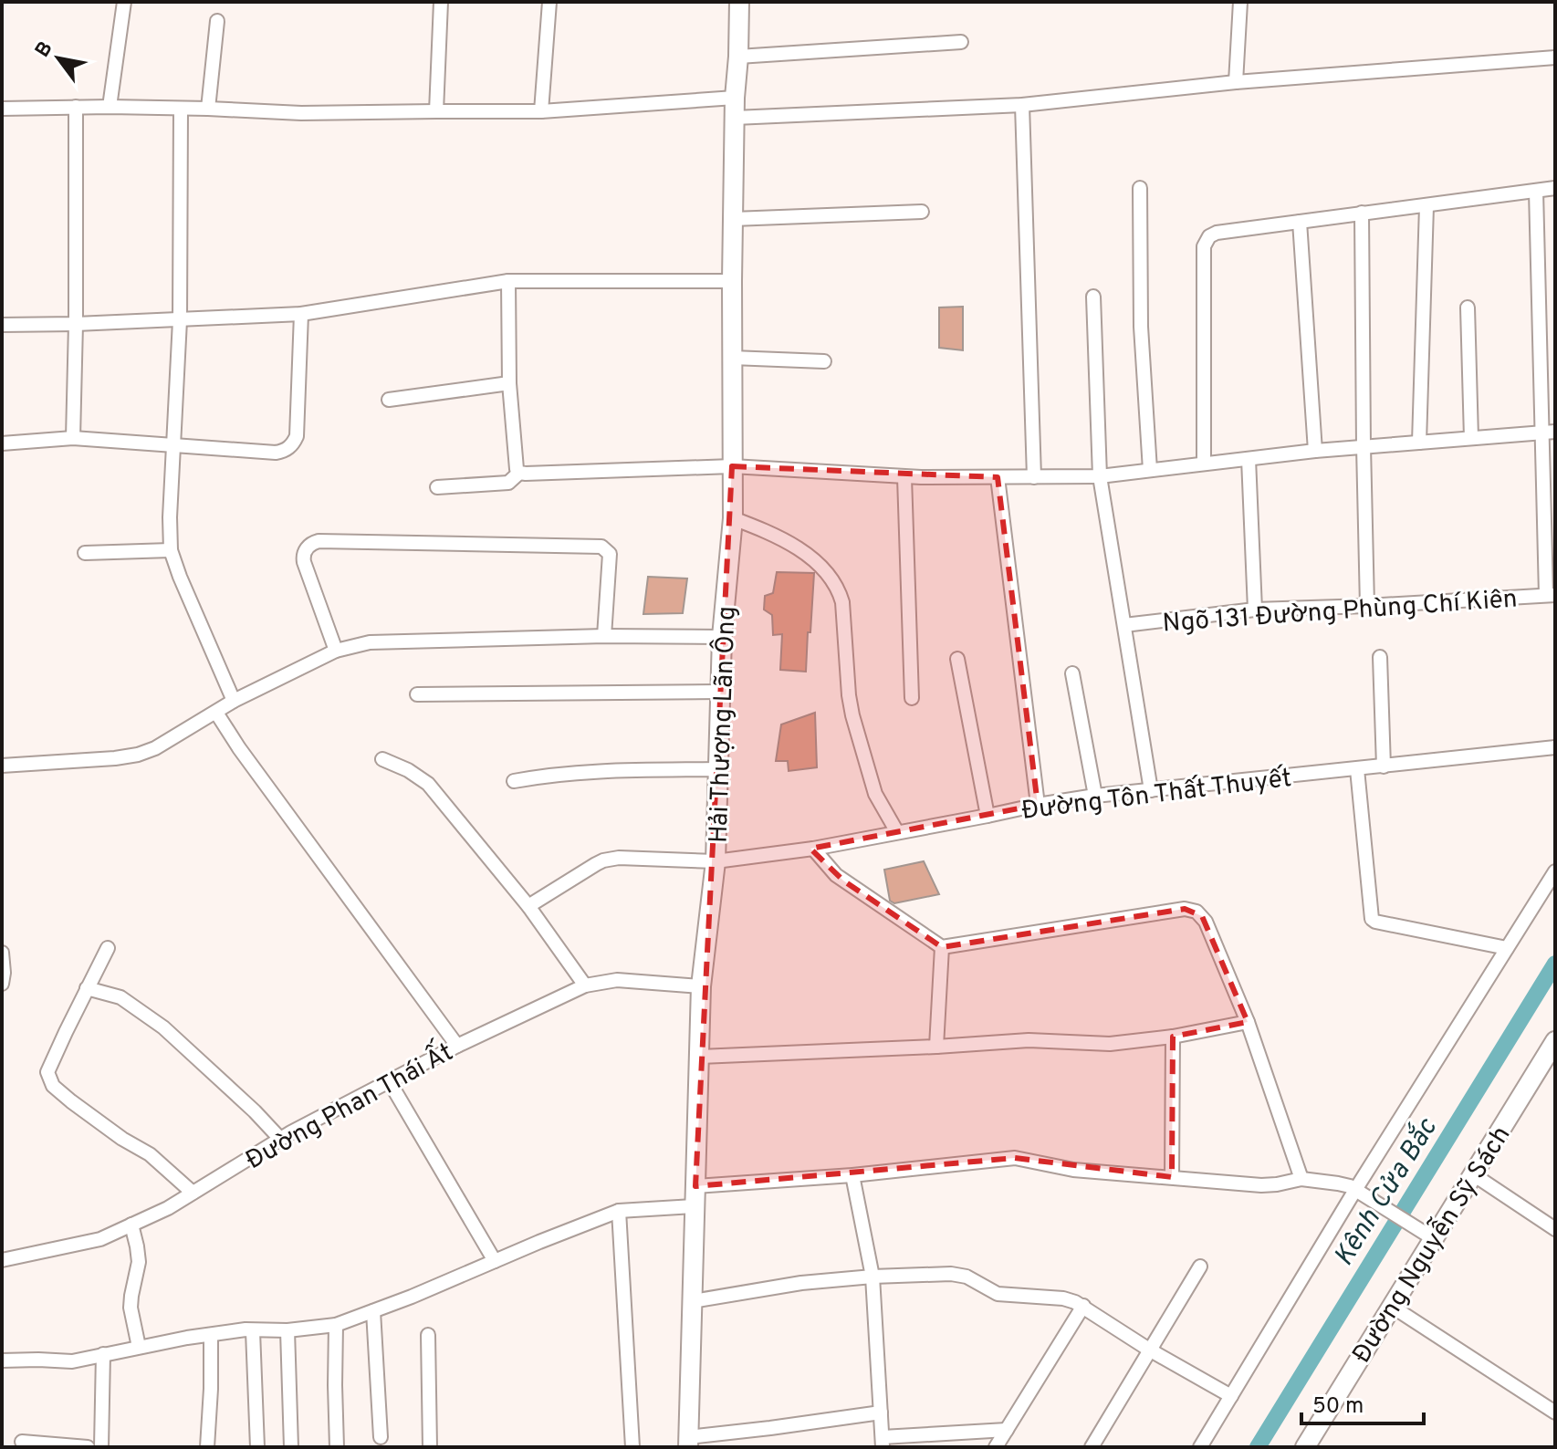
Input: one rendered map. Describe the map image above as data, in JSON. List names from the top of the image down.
{
  "streets": {
    "street": [
      "Ngõ 131 Đường Phùng Chí Kiên",
      "Hải Thượng Lãn Ông",
      "Đường Tôn Thất Thuyết",
      "Đường Phan Thái Ất",
      "Đường Nguyễn Sỹ Sách"
    ]
  },
  "crossings": [
    ["Hải Thượng Lãn Ông", "Đường Tôn Thất Thuyết"],
    ["Hải Thượng Lãn Ông", "Đường Phan Thái Ất"]
  ],
  "water": ["Kênh Cửa Bắc"],
  "scale_bar": "50 m",
  "north": "top left"
}
